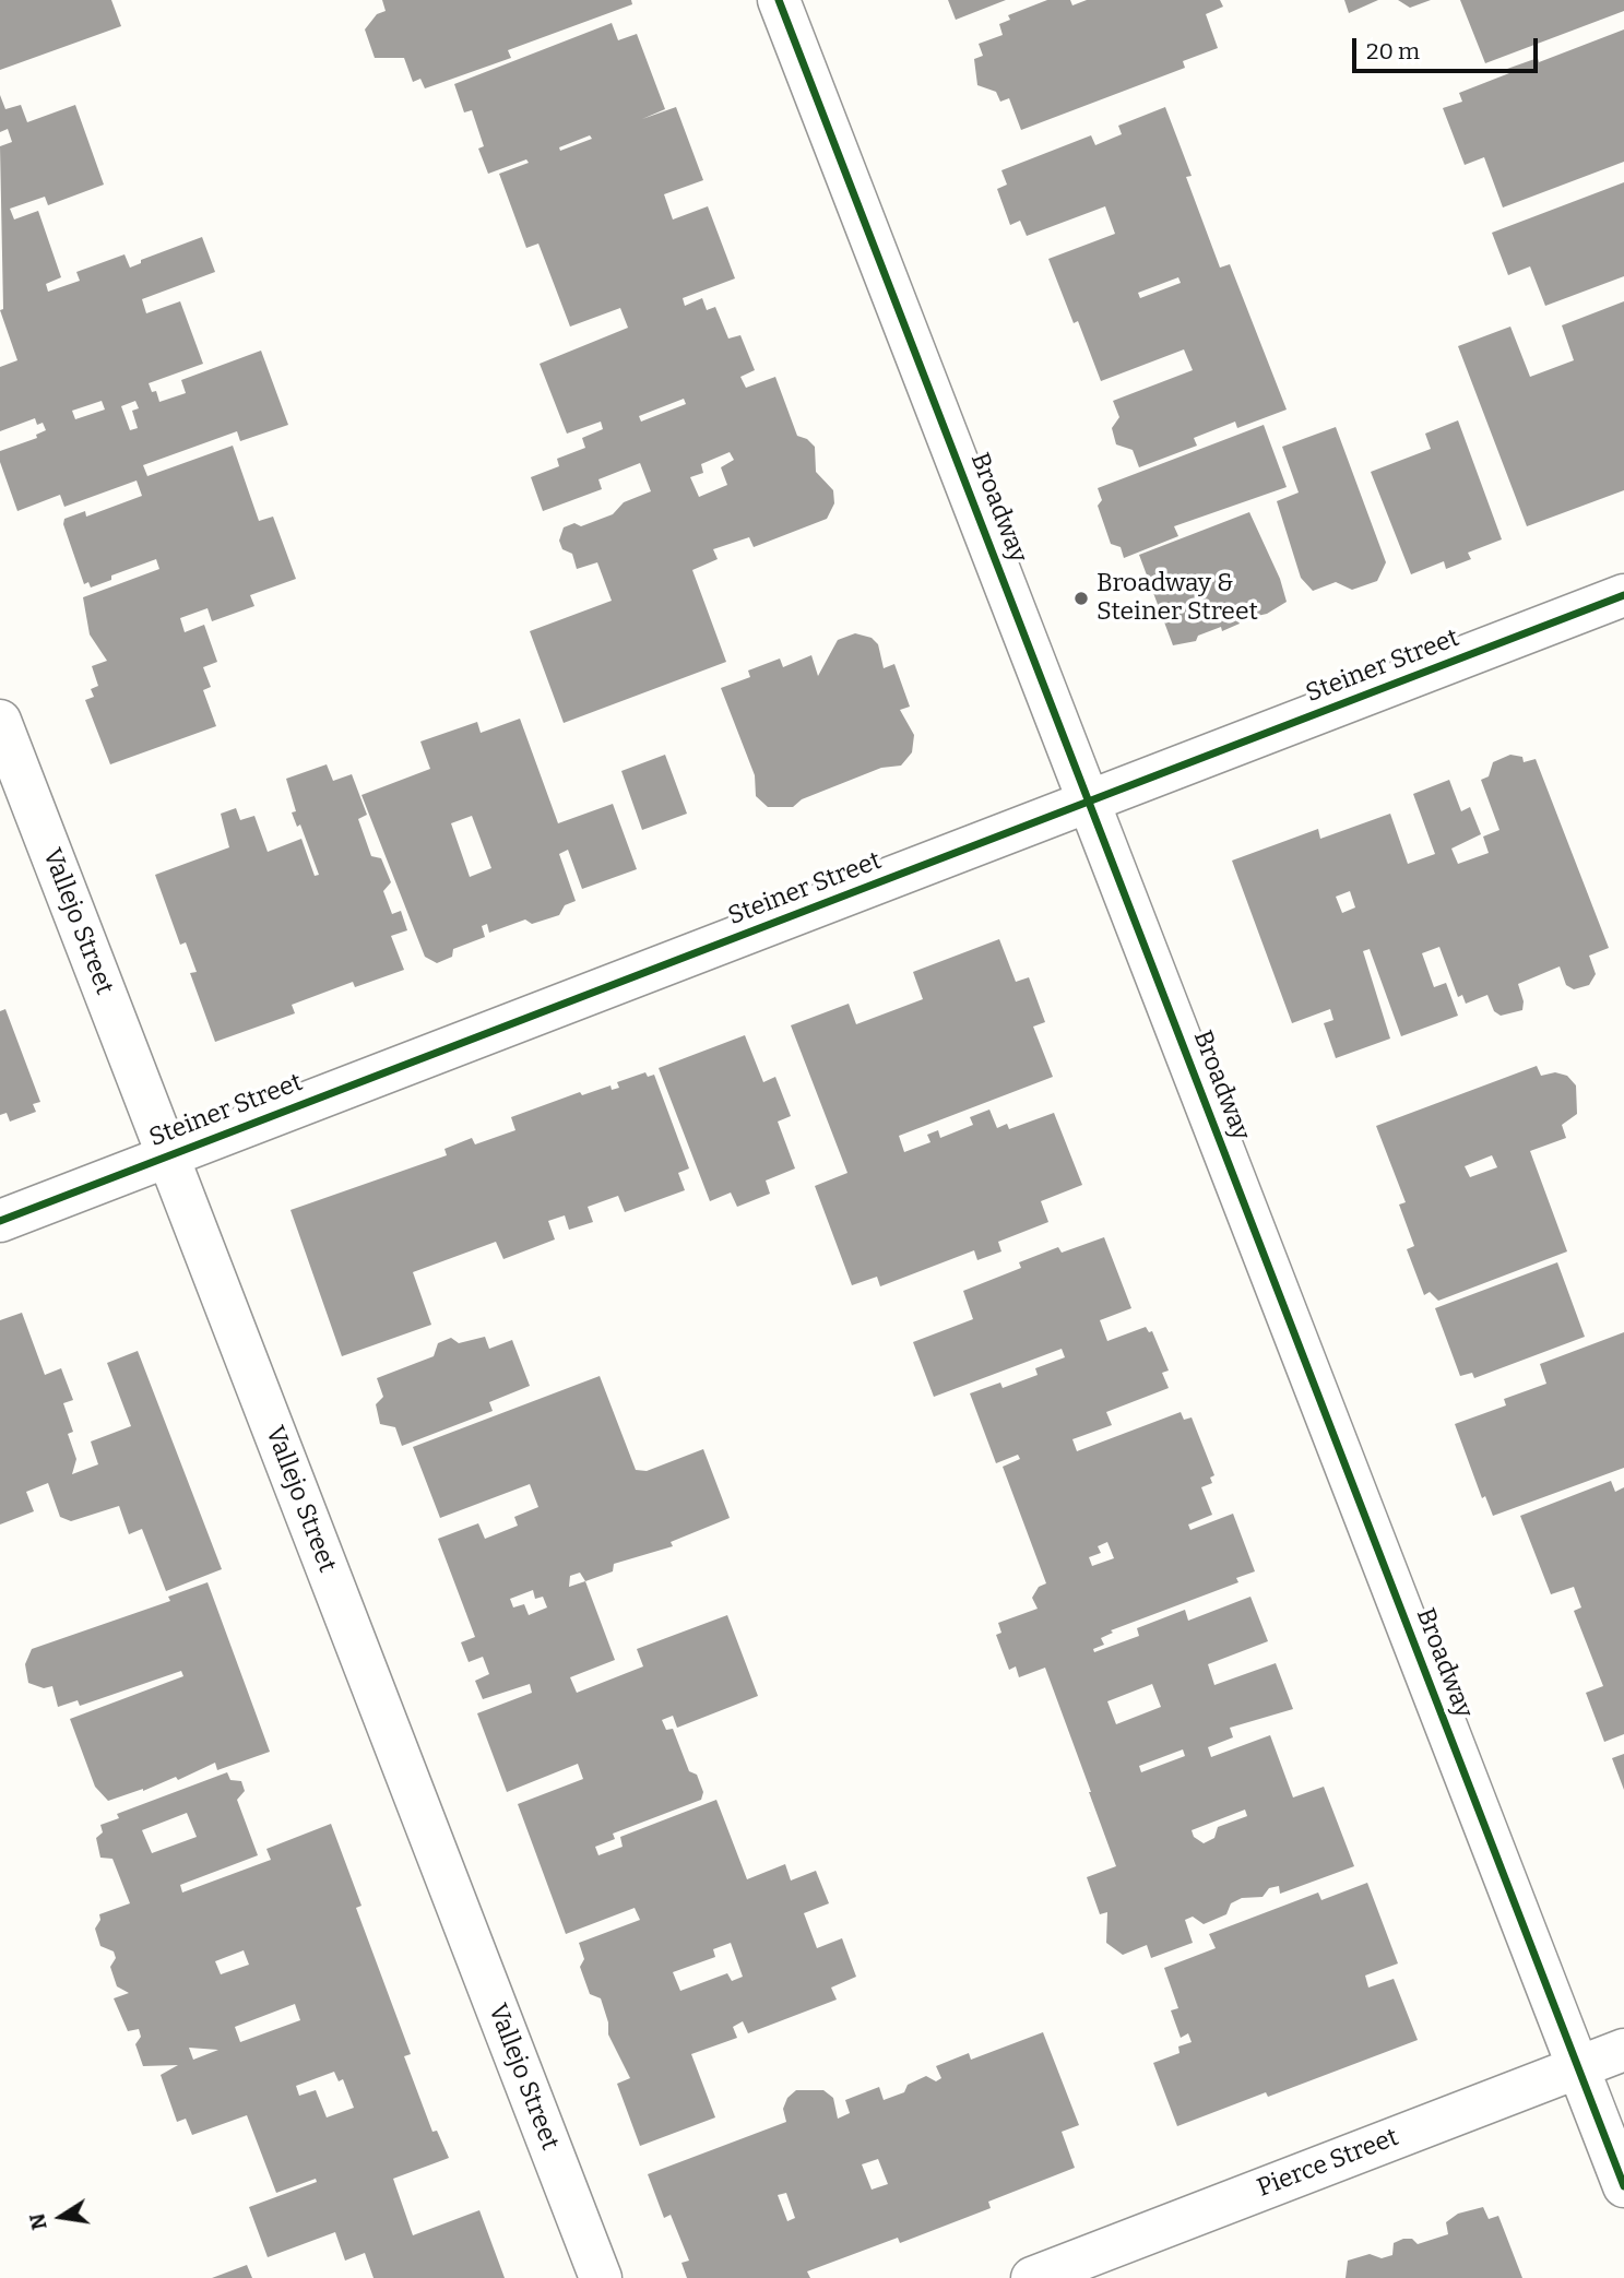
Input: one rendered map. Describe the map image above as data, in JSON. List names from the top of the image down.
{
  "streets": {
    "street": [
      "Broadway",
      "Steiner Street",
      "Vallejo Street",
      "Pierce Street"
    ]
  },
  "crossings": [
    ["Broadway", "Steiner Street"],
    ["Broadway", "Pierce Street"],
    ["Steiner Street", "Vallejo Street"]
  ],
  "places": ["Broadway & Steiner Street"],
  "scale_bar": "20 m",
  "north": "left"
}
